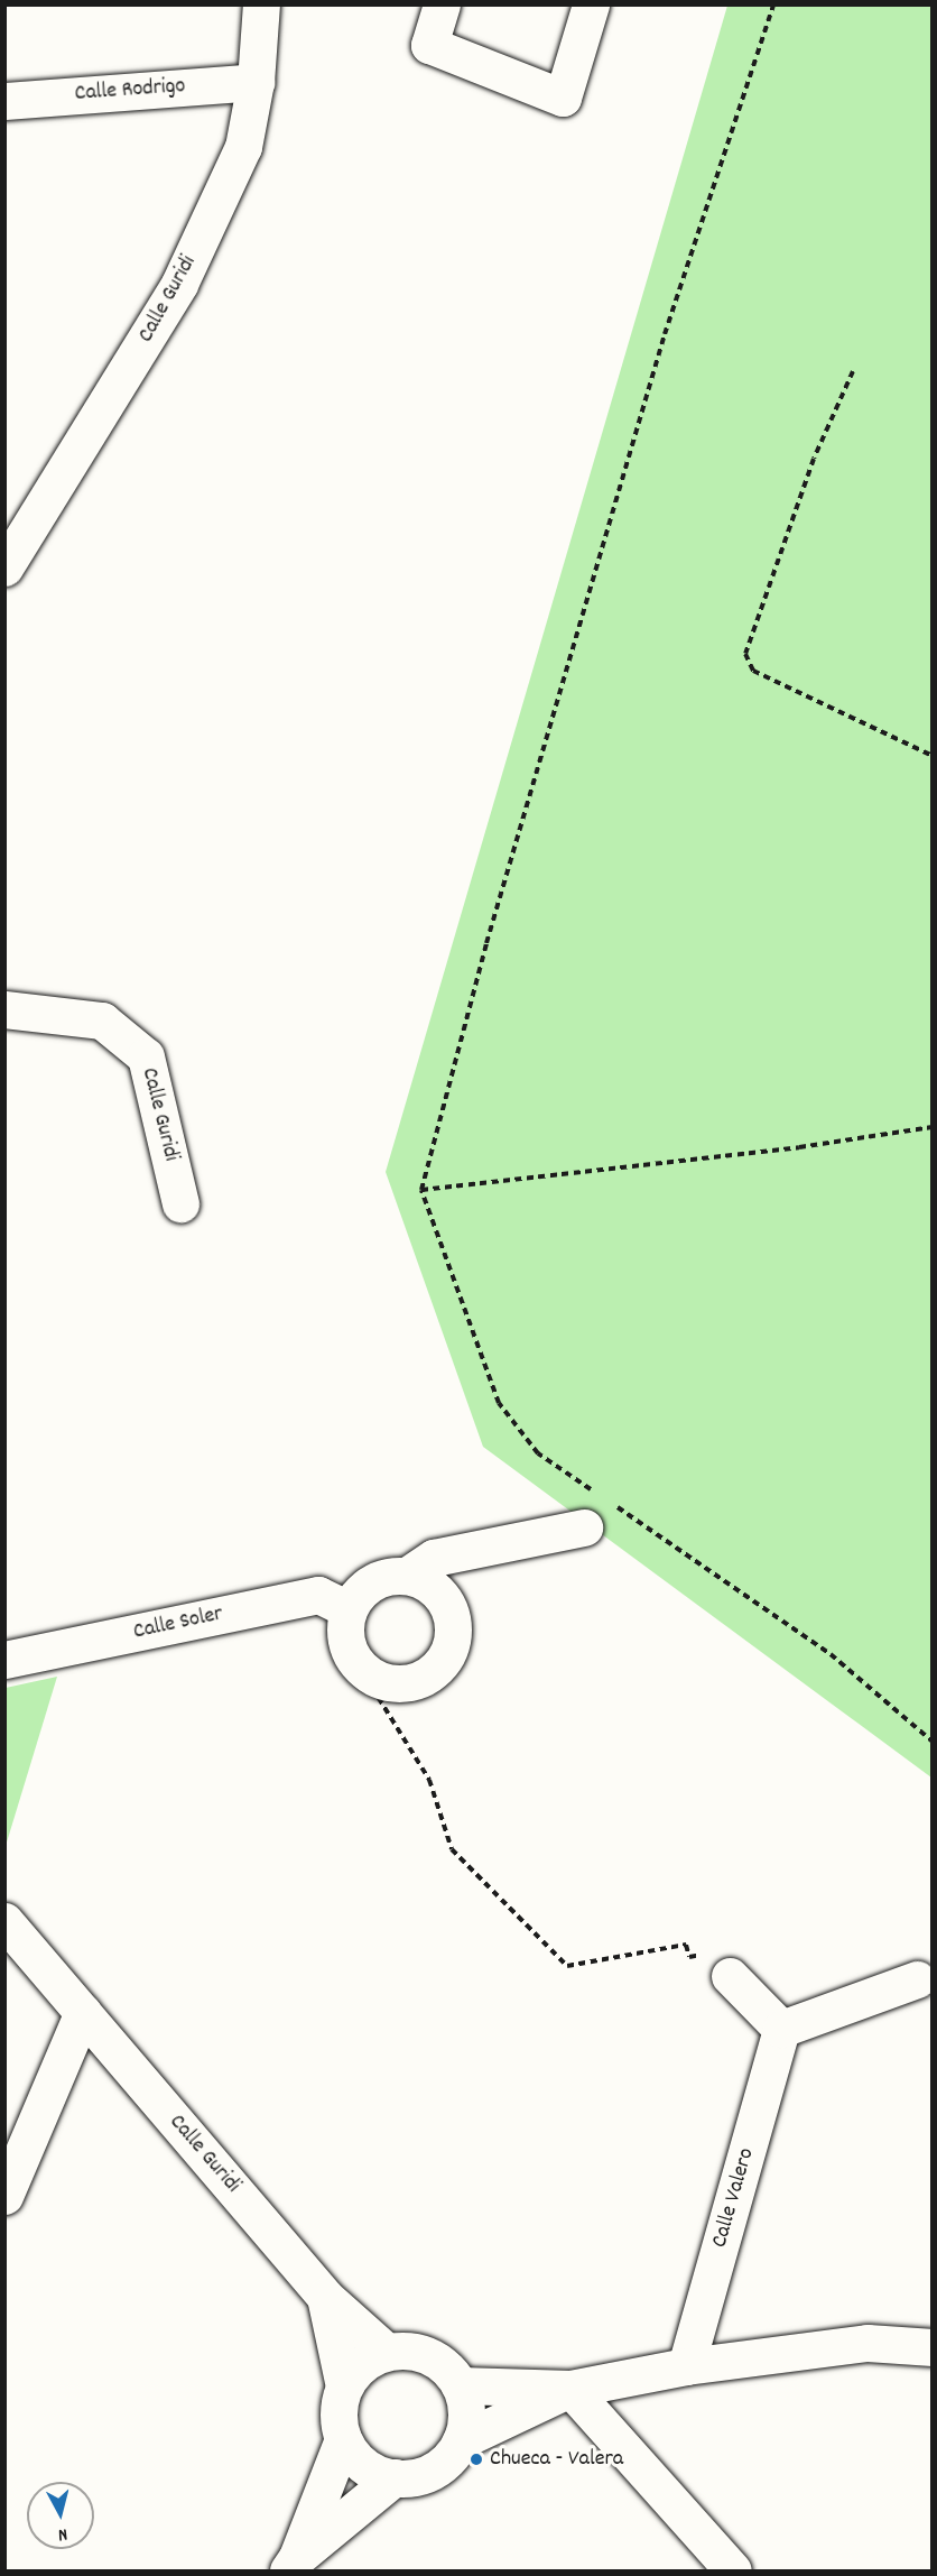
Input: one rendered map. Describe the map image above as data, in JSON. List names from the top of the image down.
{
  "streets": {
    "street": [
      "Calle Rodrigo",
      "Calle Guridi",
      "Calle Soler",
      "Calle Valero"
    ]
  },
  "crossings": [
    ["Calle Rodrigo", "Calle Guridi"]
  ],
  "places": ["Chueca - Valera"],
  "north": "bottom"
}
